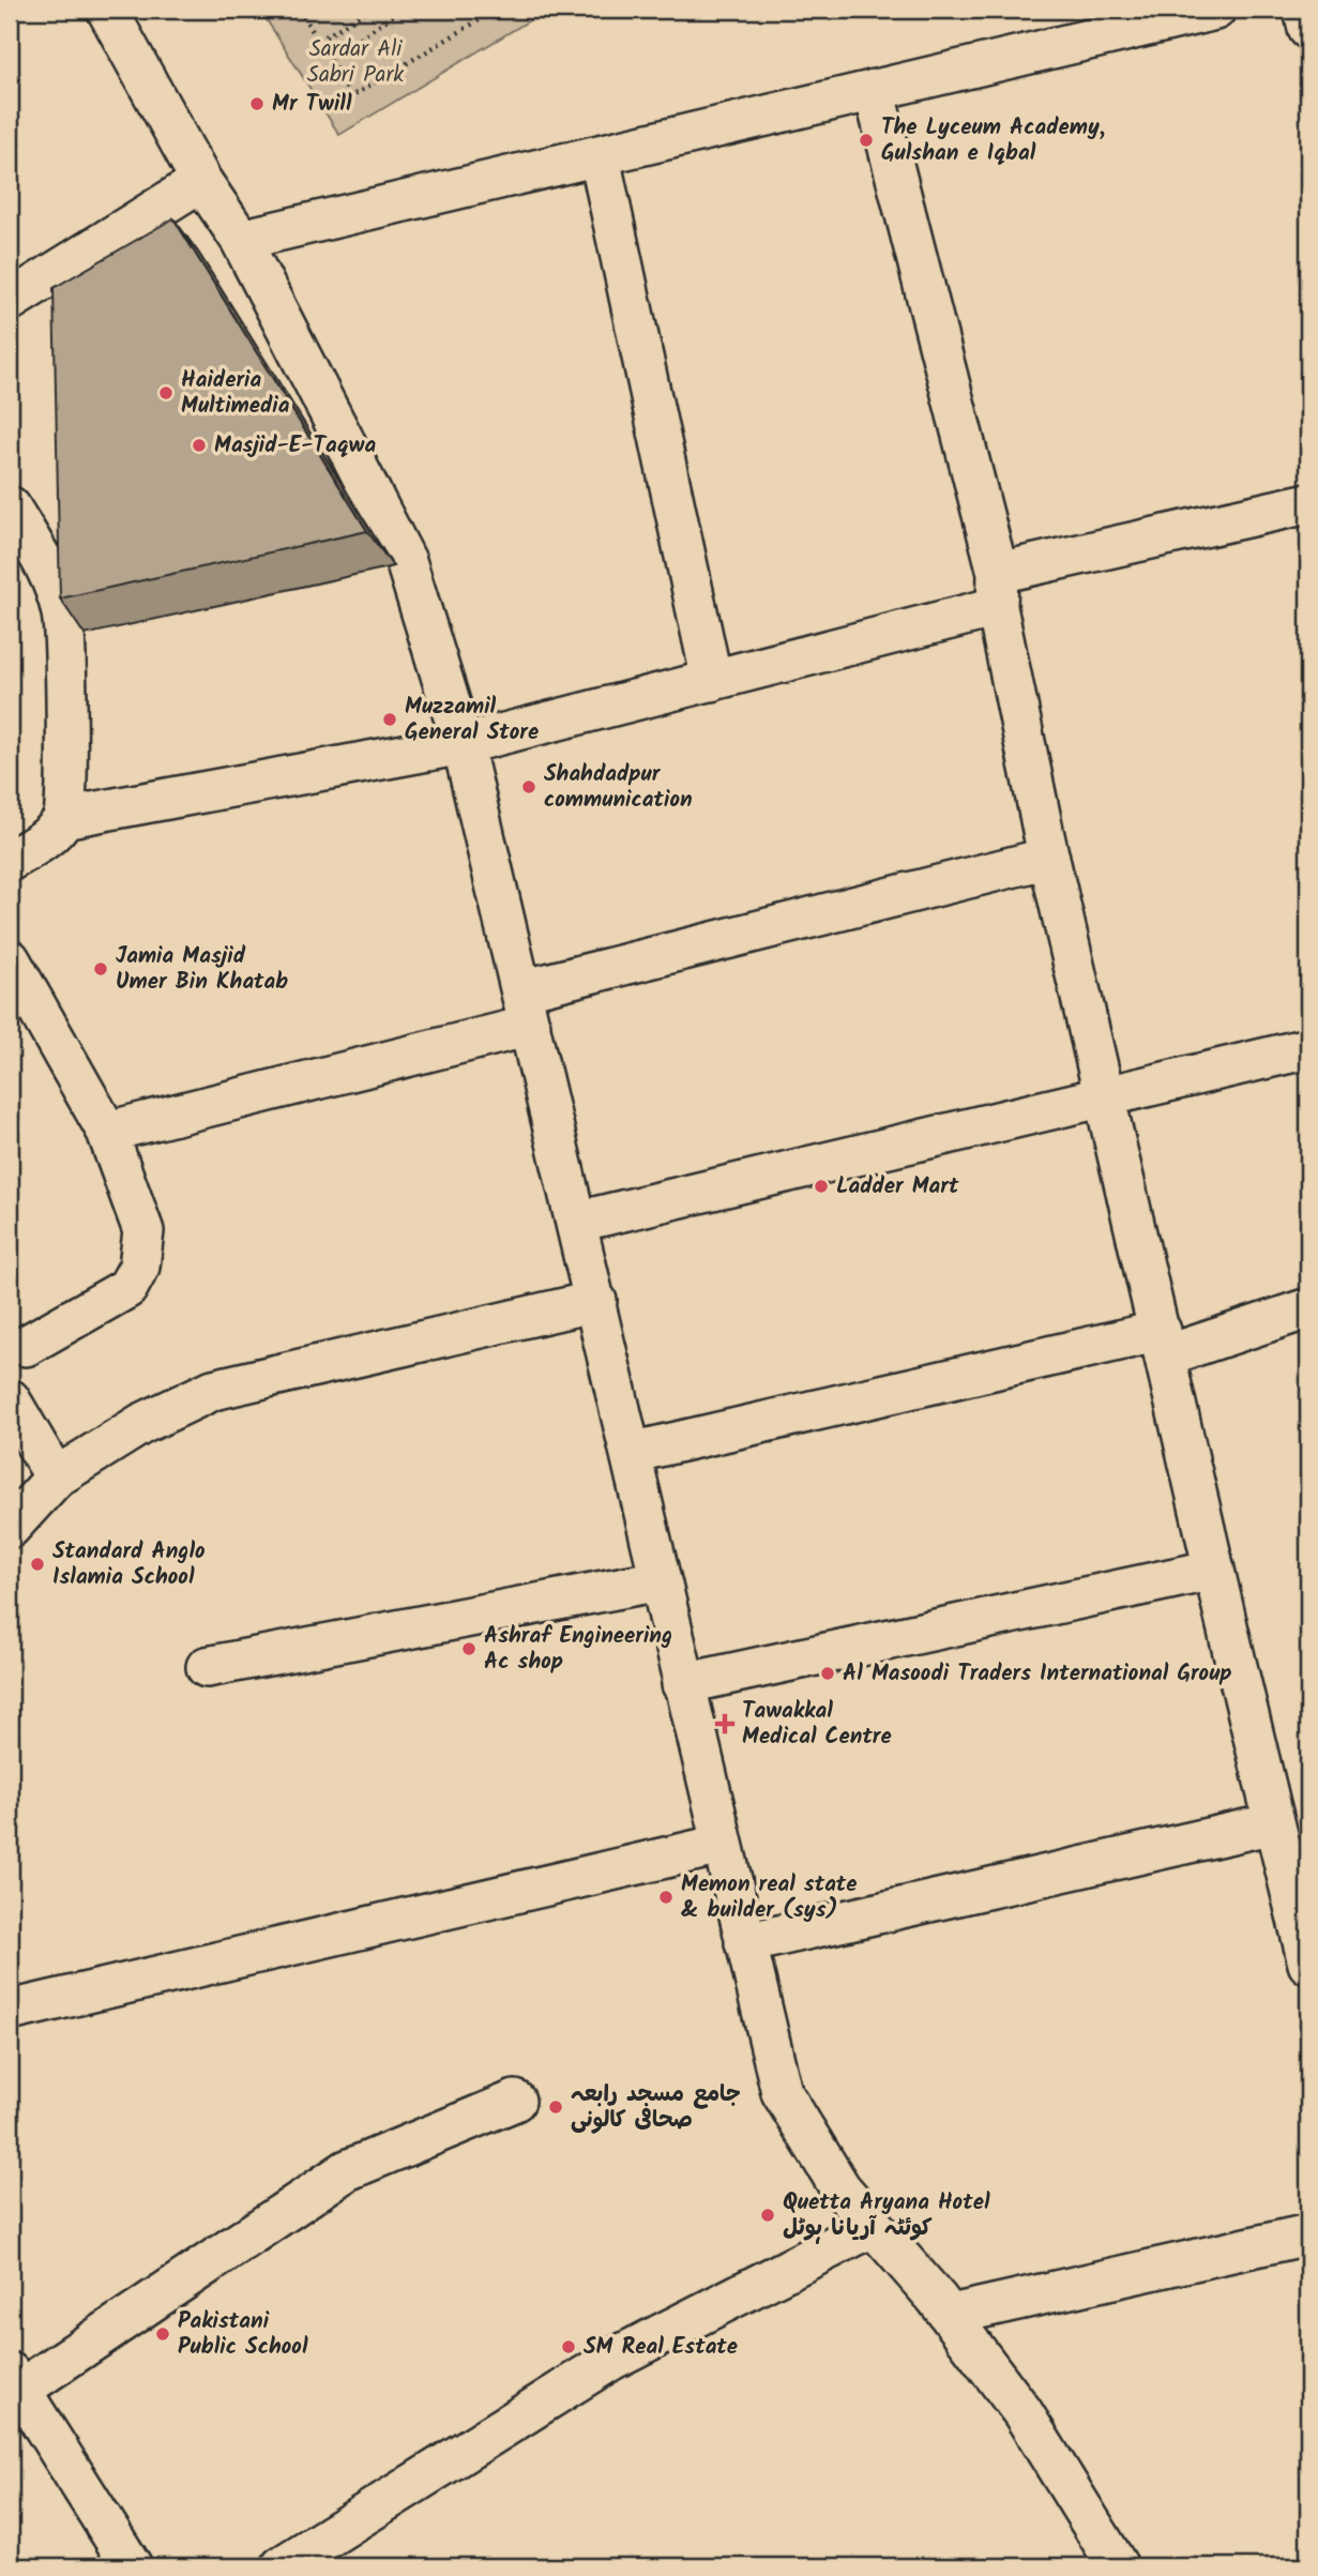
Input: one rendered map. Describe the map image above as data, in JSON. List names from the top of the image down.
{
  "parks": ["Sardar Ali Sabri Park"],
  "places": {
    "other": [
      "Mr Twill",
      "The Lyceum Academy, Gulshan e Iqbal",
      "Haideria Multimedia",
      "Masjid-E-Taqwa",
      "Muzzamil General Store",
      "Shahdadpur communication",
      "Jamia Masjid Umer Bin Khatab",
      "Ladder Mart",
      "Standard Anglo Islamia School",
      "Ashraf Engineering Ac shop",
      "Al Masoodi Traders International Group",
      "Memon real state & builder (sys)",
      "جامع مسجد رابعہ صحافی کالونی",
      "Quetta Aryana Hotel کوئٹہ آریانا ہوٹل",
      "Pakistani Public School",
      "SM Real Estate"
    ],
    "health": ["Tawakkal Medical Centre"]
  }
}
